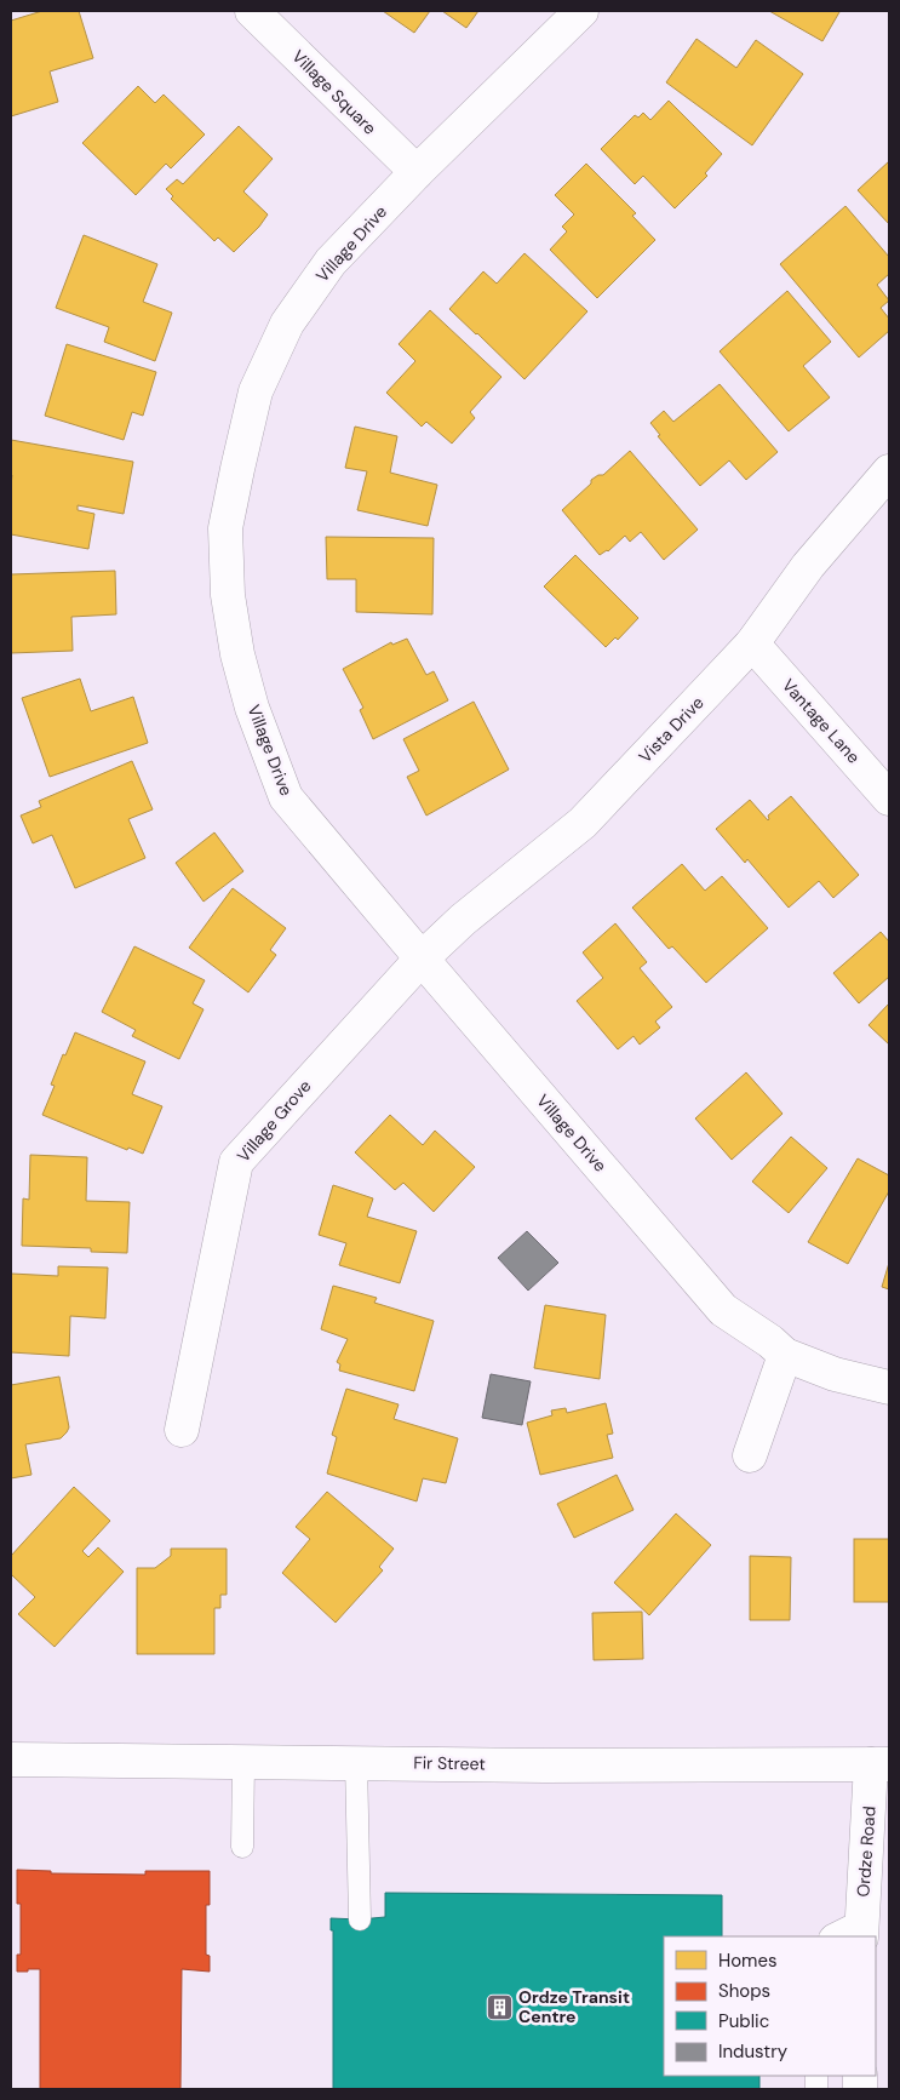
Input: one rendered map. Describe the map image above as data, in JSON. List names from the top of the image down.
{
  "streets": {
    "street": [
      "Village Square",
      "Village Drive",
      "Vantage Lane",
      "Vista Drive",
      "Village Grove",
      "Fir Street",
      "Ordze Road"
    ]
  },
  "crossings": [
    ["Village Square", "Village Drive"],
    ["Village Drive", "Vista Drive"],
    ["Village Drive", "Village Grove"],
    ["Vantage Lane", "Vista Drive"],
    ["Vista Drive", "Village Grove"],
    ["Fir Street", "Ordze Road"]
  ],
  "places": {
    "building": ["Ordze Transit Centre"]
  },
  "legend": [
    "Homes",
    "Shops",
    "Public",
    "Industry"
  ]
}
